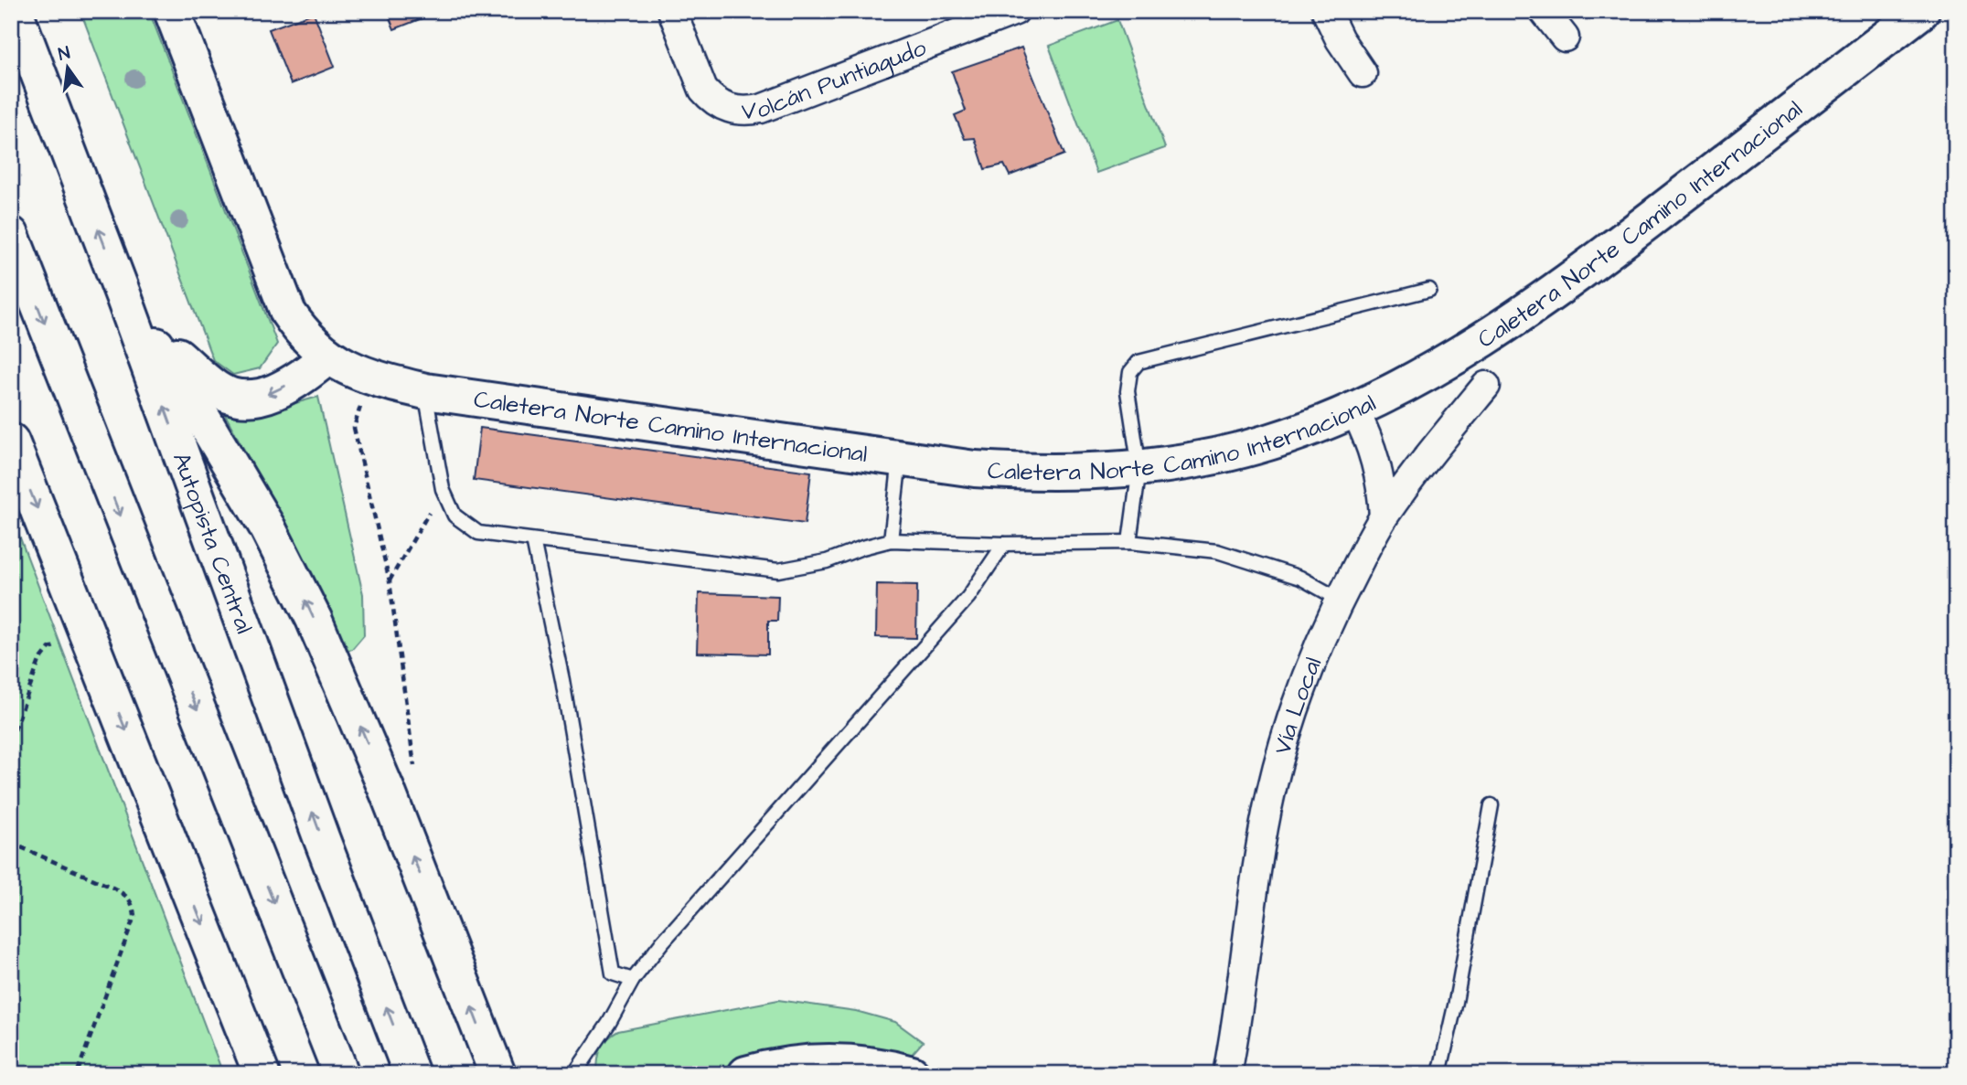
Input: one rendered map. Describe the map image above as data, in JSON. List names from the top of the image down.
{
  "streets": {
    "main road": ["Caletera Norte Camino Internacional", "Autopista Central"],
    "street": ["Volcán Puntiagudo", "Vía Local"]
  },
  "north": "top"
}
